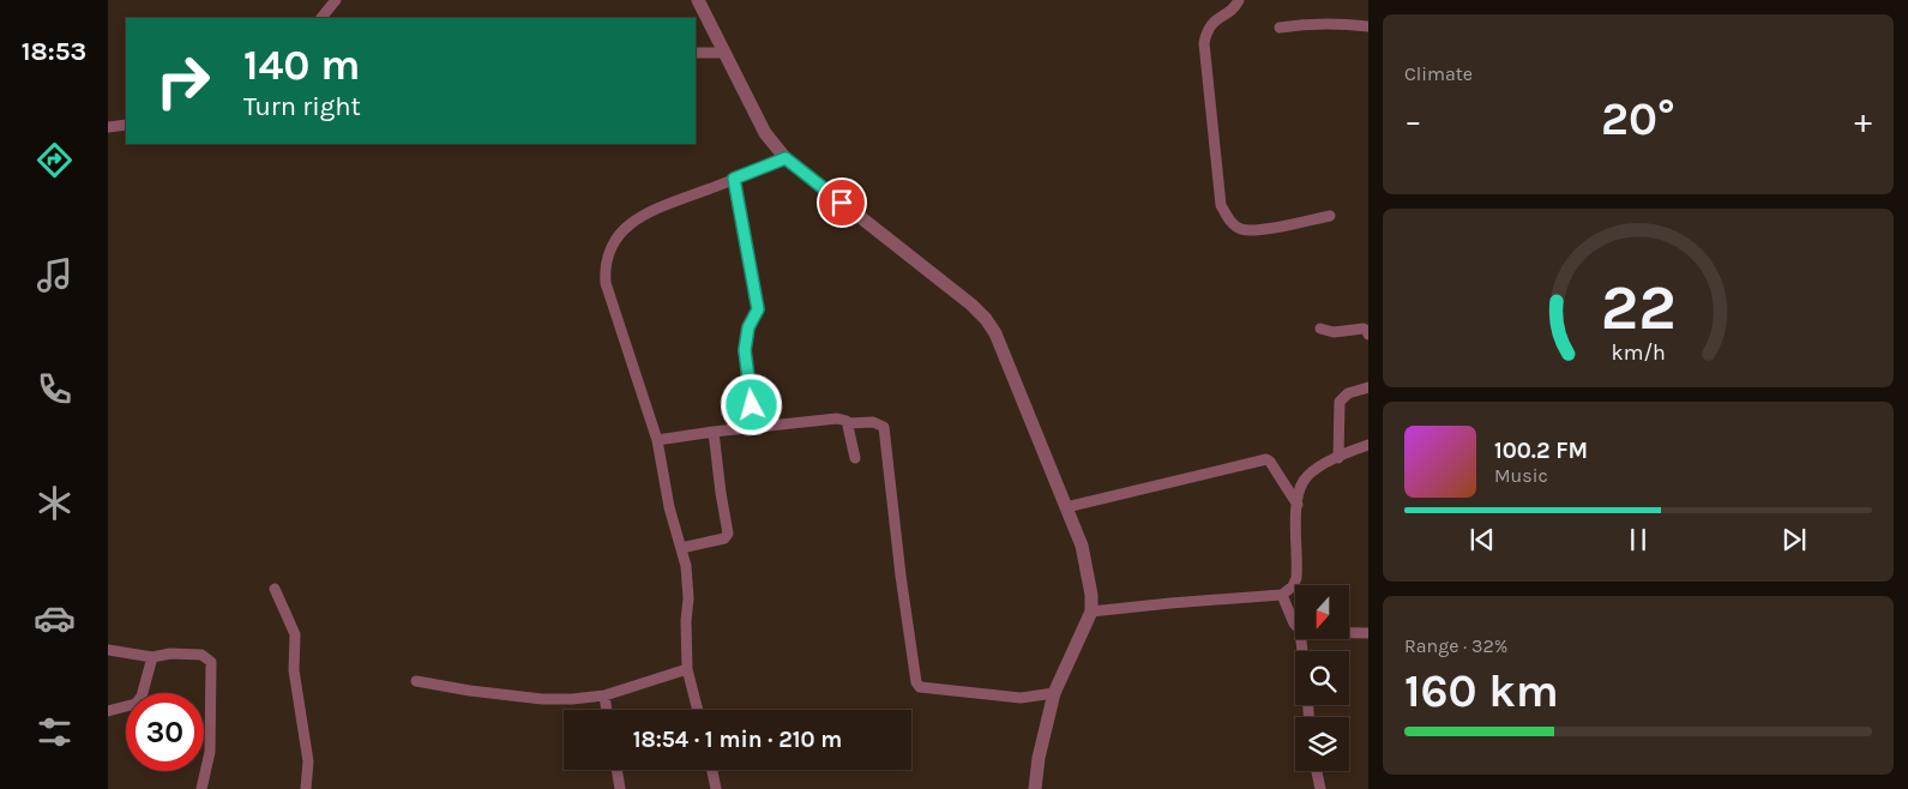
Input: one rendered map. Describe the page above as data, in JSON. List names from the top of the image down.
{
  "north": "bottom",
  "page": {
    "tabs": "18:53",
    "tile": [
      "Climate",
      ["Range · 32%", "160 km"]
    ],
    "turn": ["140 m", "Turn right"],
    "heat": ["−", "20°", "+"],
    "song": ["100.2 FM", "Music"],
    "limit": "30",
    "trip": "18:54 · 1 min · 210 m",
    "gauge": ["22", "km/h"]
  }
}
